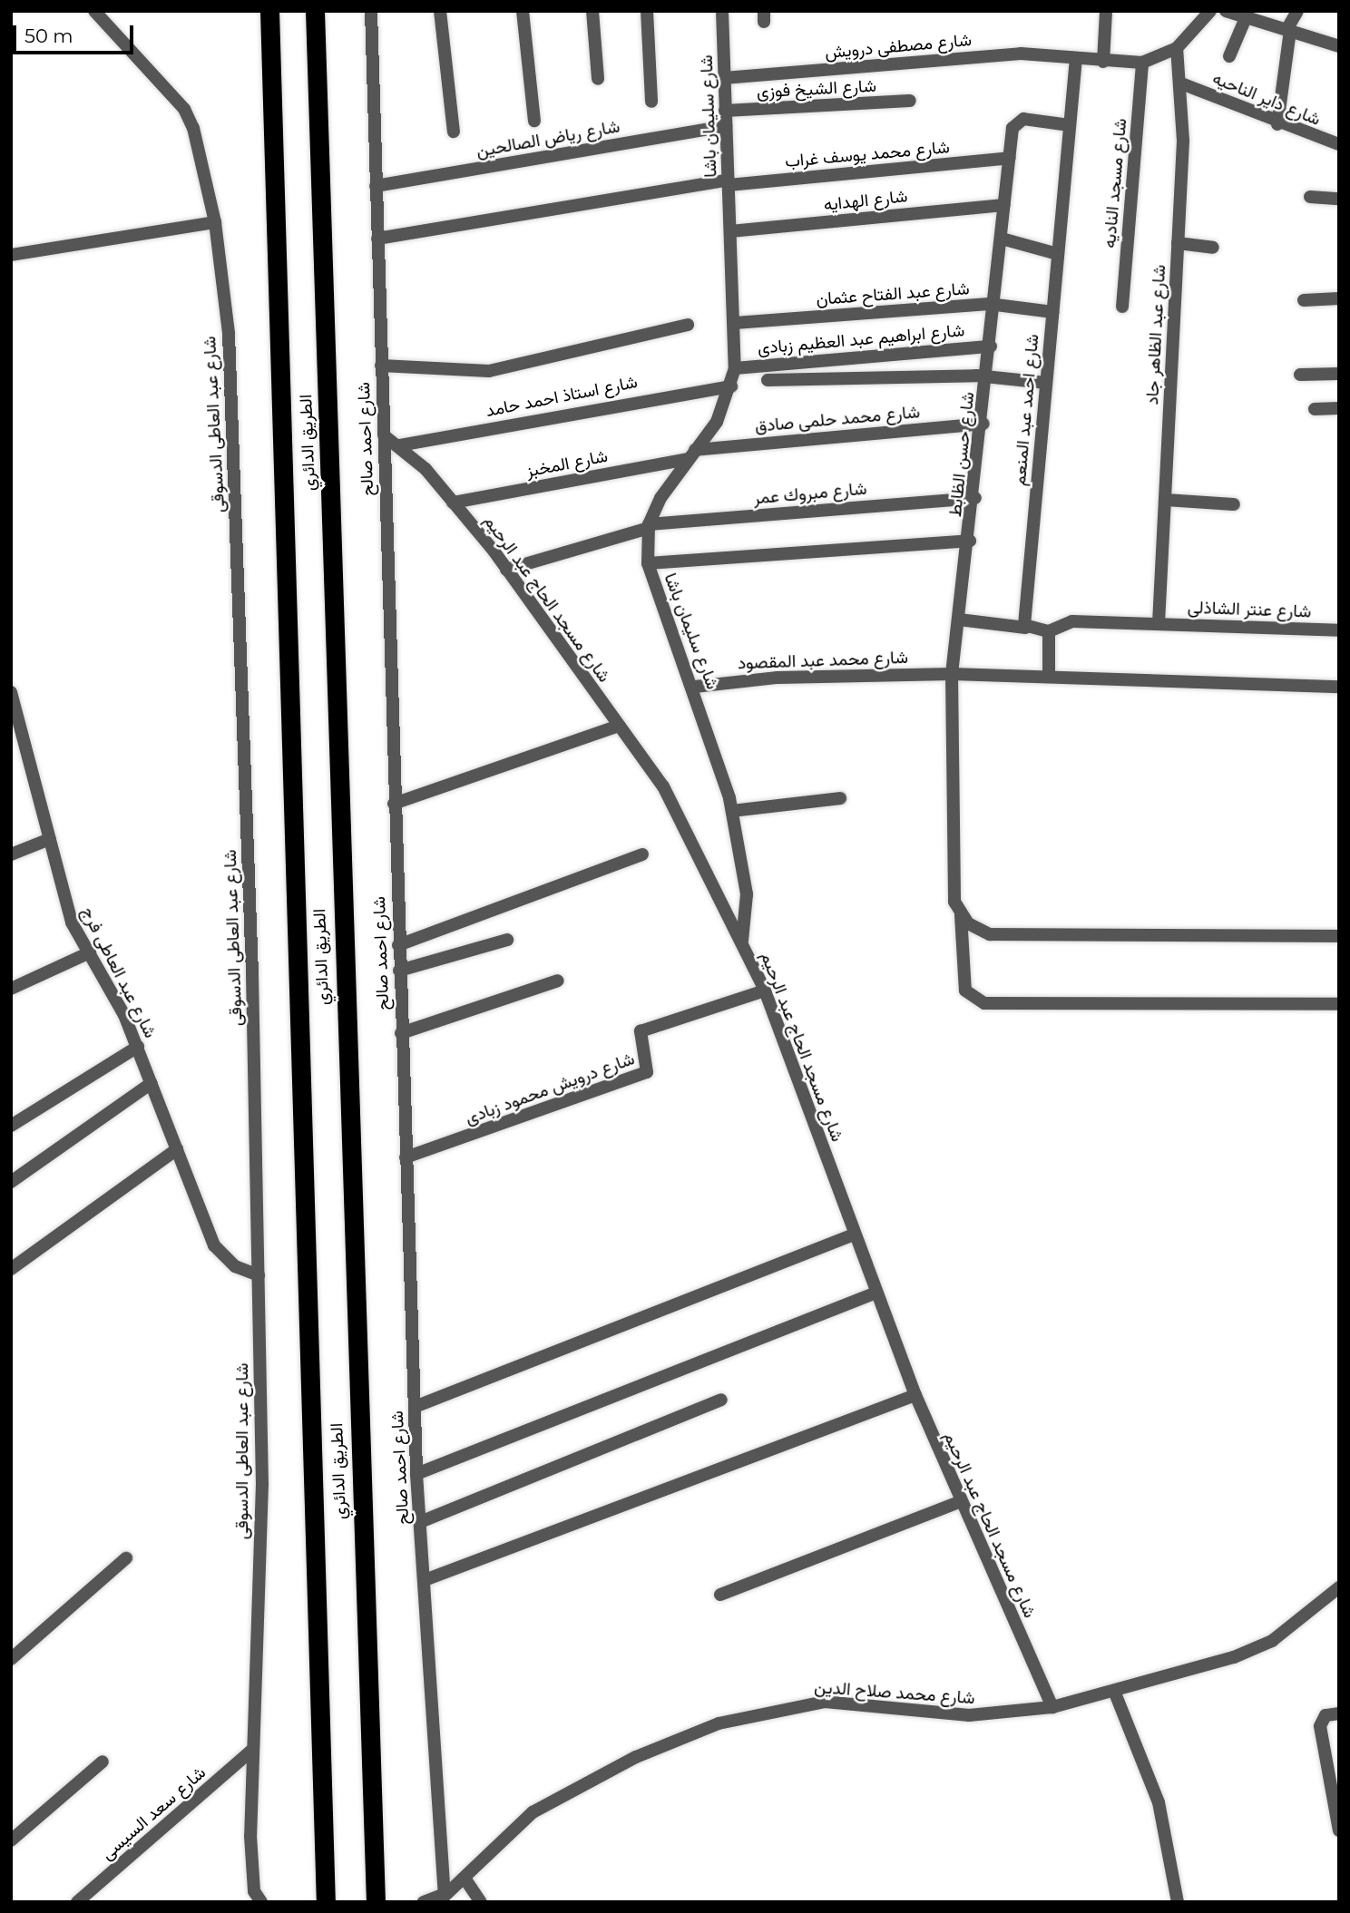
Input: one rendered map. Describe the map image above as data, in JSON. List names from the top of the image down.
{
  "streets": {
    "highway": ["الطريق الدائري"],
    "street": [
      "شارع مصطفى درويش",
      "شارع الشيخ فوزى",
      "شارع داير الناحيه",
      "شارع سليمان باشا",
      "شارع رياض الصالحين",
      "شارع محمد يوسف غراب",
      "شارع مسجد الناديه",
      "شارع الهدايه",
      "شارع عبد الفتاح عثمان",
      "شارع عبد الظاهر جاد",
      "شارع ابراهيم عبد العظيم زبادى",
      "شارع استاذ احمد حامد",
      "شارع احمد عبد المنعم",
      "شارع محمد حلمى صادق",
      "شارع عبد العاطى الدسوقى",
      "شارع احمد صالح",
      "شارع حسن الظابط",
      "شارع المخبز",
      "شارع مبروك عمر",
      "شارع مسجد الحاج عبد الرحيم",
      "شارع عنتر الشاذلى",
      "شارع محمد عبد المقصود",
      "شارع عبد العاطى فرج",
      "شارع درويش محمود زبادى",
      "شارع محمد صلاح الدين",
      "شارع سعد السيسى"
    ]
  },
  "crossings": [
    ["شارع مصطفى درويش", "شارع سليمان باشا"],
    ["شارع مصطفى درويش", "شارع مسجد الناديه"],
    ["شارع مصطفى درويش", "شارع احمد عبد المنعم"],
    ["شارع الشيخ فوزى", "شارع سليمان باشا"],
    ["شارع داير الناحيه", "شارع عبد الظاهر جاد"],
    ["شارع سليمان باشا", "شارع رياض الصالحين"],
    ["شارع سليمان باشا", "شارع محمد يوسف غراب"],
    ["شارع سليمان باشا", "شارع الهدايه"],
    ["شارع سليمان باشا", "شارع عبد الفتاح عثمان"],
    ["شارع سليمان باشا", "شارع ابراهيم عبد العظيم زبادى"],
    ["شارع سليمان باشا", "شارع استاذ احمد حامد"],
    ["شارع سليمان باشا", "شارع محمد حلمى صادق"],
    ["شارع سليمان باشا", "شارع المخبز"],
    ["شارع سليمان باشا", "شارع مبروك عمر"],
    ["شارع سليمان باشا", "شارع مسجد الحاج عبد الرحيم"],
    ["شارع سليمان باشا", "شارع محمد عبد المقصود"],
    ["شارع رياض الصالحين", "شارع احمد صالح"],
    ["شارع محمد يوسف غراب", "شارع احمد صالح"],
    ["شارع محمد يوسف غراب", "شارع حسن الظابط"],
    ["شارع الهدايه", "شارع حسن الظابط"],
    ["شارع عبد الفتاح عثمان", "شارع احمد عبد المنعم"],
    ["شارع عبد الفتاح عثمان", "شارع حسن الظابط"],
    ["شارع عبد الظاهر جاد", "شارع عنتر الشاذلى"],
    ["شارع ابراهيم عبد العظيم زبادى", "شارع حسن الظابط"],
    ["شارع استاذ احمد حامد", "شارع مسجد الحاج عبد الرحيم"],
    ["شارع احمد عبد المنعم", "شارع حسن الظابط"],
    ["شارع محمد حلمى صادق", "شارع حسن الظابط"],
    ["شارع محمد حلمى صادق", "شارع المخبز"],
    ["شارع عبد العاطى الدسوقى", "شارع عبد العاطى فرج"],
    ["شارع عبد العاطى الدسوقى", "شارع سعد السيسى"],
    ["شارع احمد صالح", "شارع مسجد الحاج عبد الرحيم"],
    ["شارع احمد صالح", "شارع درويش محمود زبادى"],
    ["شارع احمد صالح", "شارع محمد صلاح الدين"],
    ["شارع حسن الظابط", "شارع مبروك عمر"],
    ["شارع حسن الظابط", "شارع محمد عبد المقصود"],
    ["شارع المخبز", "شارع مسجد الحاج عبد الرحيم"],
    ["شارع مبروك عمر", "شارع مسجد الحاج عبد الرحيم"],
    ["شارع مسجد الحاج عبد الرحيم", "شارع درويش محمود زبادى"],
    ["شارع مسجد الحاج عبد الرحيم", "شارع محمد صلاح الدين"]
  ],
  "scale_bar": "50 m"
}
